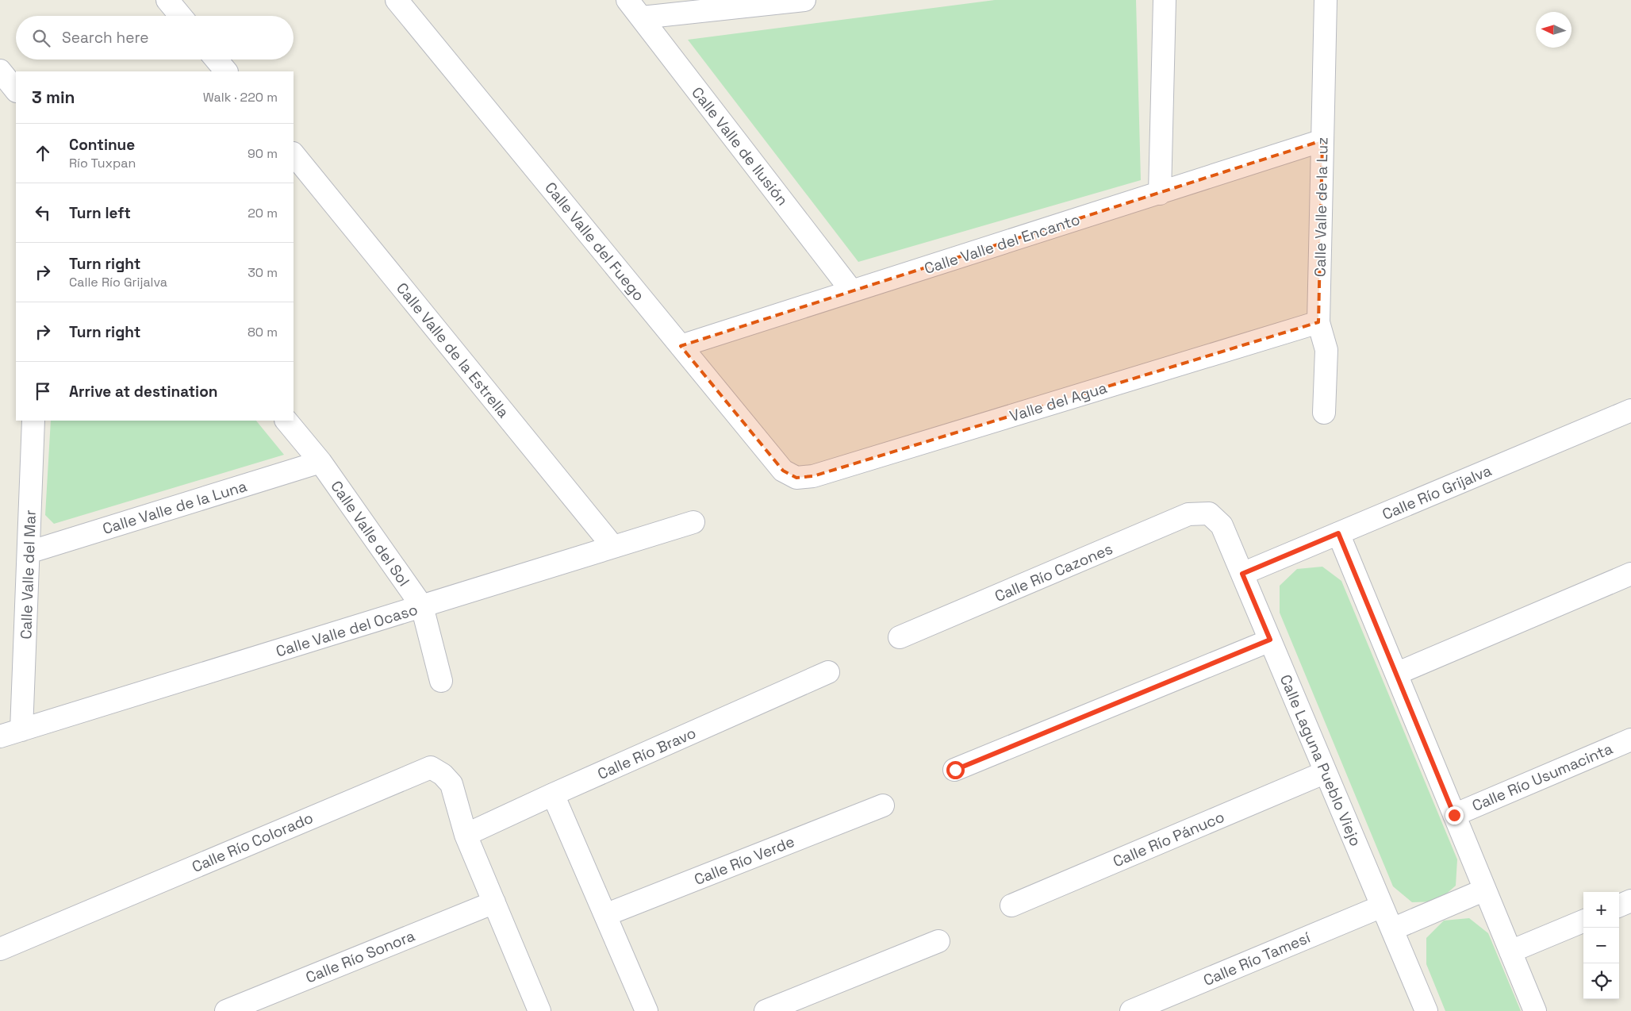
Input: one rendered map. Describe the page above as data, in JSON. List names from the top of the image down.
{
  "streets": {
    "street": [
      "Calle Valle de Ilusión",
      "Calle Valle de la Luz",
      "Calle Valle del Fuego",
      "Calle Valle del Encanto",
      "Calle Valle de la Estrella",
      "Valle del Agua",
      "Calle Río Grijalva",
      "Calle Valle de la Luna",
      "Calle Valle del Sol",
      "Calle Río Cazones",
      "Calle Valle del Mar",
      "Calle Valle del Ocaso",
      "Calle Río Bravo",
      "Calle Laguna Pueblo Viejo",
      "Calle Río Usumacinta",
      "Calle Río Pánuco",
      "Calle Río Colorado",
      "Calle Río Verde",
      "Calle Río Sonora",
      "Calle Río Tamesí"
    ]
  },
  "crossings": [
    ["Calle Valle de Ilusión", "Calle Valle del Encanto"],
    ["Calle Valle de la Luz", "Calle Valle del Encanto"],
    ["Calle Valle de la Luz", "Valle del Agua"],
    ["Calle Valle del Fuego", "Calle Valle del Encanto"],
    ["Calle Valle del Fuego", "Valle del Agua"],
    ["Calle Valle de la Estrella", "Calle Valle del Ocaso"],
    ["Calle Río Grijalva", "Calle Laguna Pueblo Viejo"],
    ["Calle Valle de la Luna", "Calle Valle del Sol"],
    ["Calle Valle de la Luna", "Calle Valle del Mar"],
    ["Calle Valle del Sol", "Calle Valle del Ocaso"],
    ["Calle Río Cazones", "Calle Laguna Pueblo Viejo"],
    ["Calle Valle del Mar", "Calle Valle del Ocaso"],
    ["Calle Río Bravo", "Calle Río Colorado"],
    ["Calle Laguna Pueblo Viejo", "Calle Río Pánuco"],
    ["Calle Laguna Pueblo Viejo", "Calle Río Tamesí"]
  ],
  "north": "left",
  "page": {
    "search": "Search here",
    "heading": ["3 min", "Walk · 220 m"],
    "list": [
      ["Continue", "Río Tuxpan", "90 m"],
      ["Turn left", "20 m"],
      ["Turn right", "Calle Río Grijalva", "30 m"],
      ["Turn right", "80 m"],
      "Arrive at destination"
    ],
    "map_buttons": ["+", "−"]
  }
}
